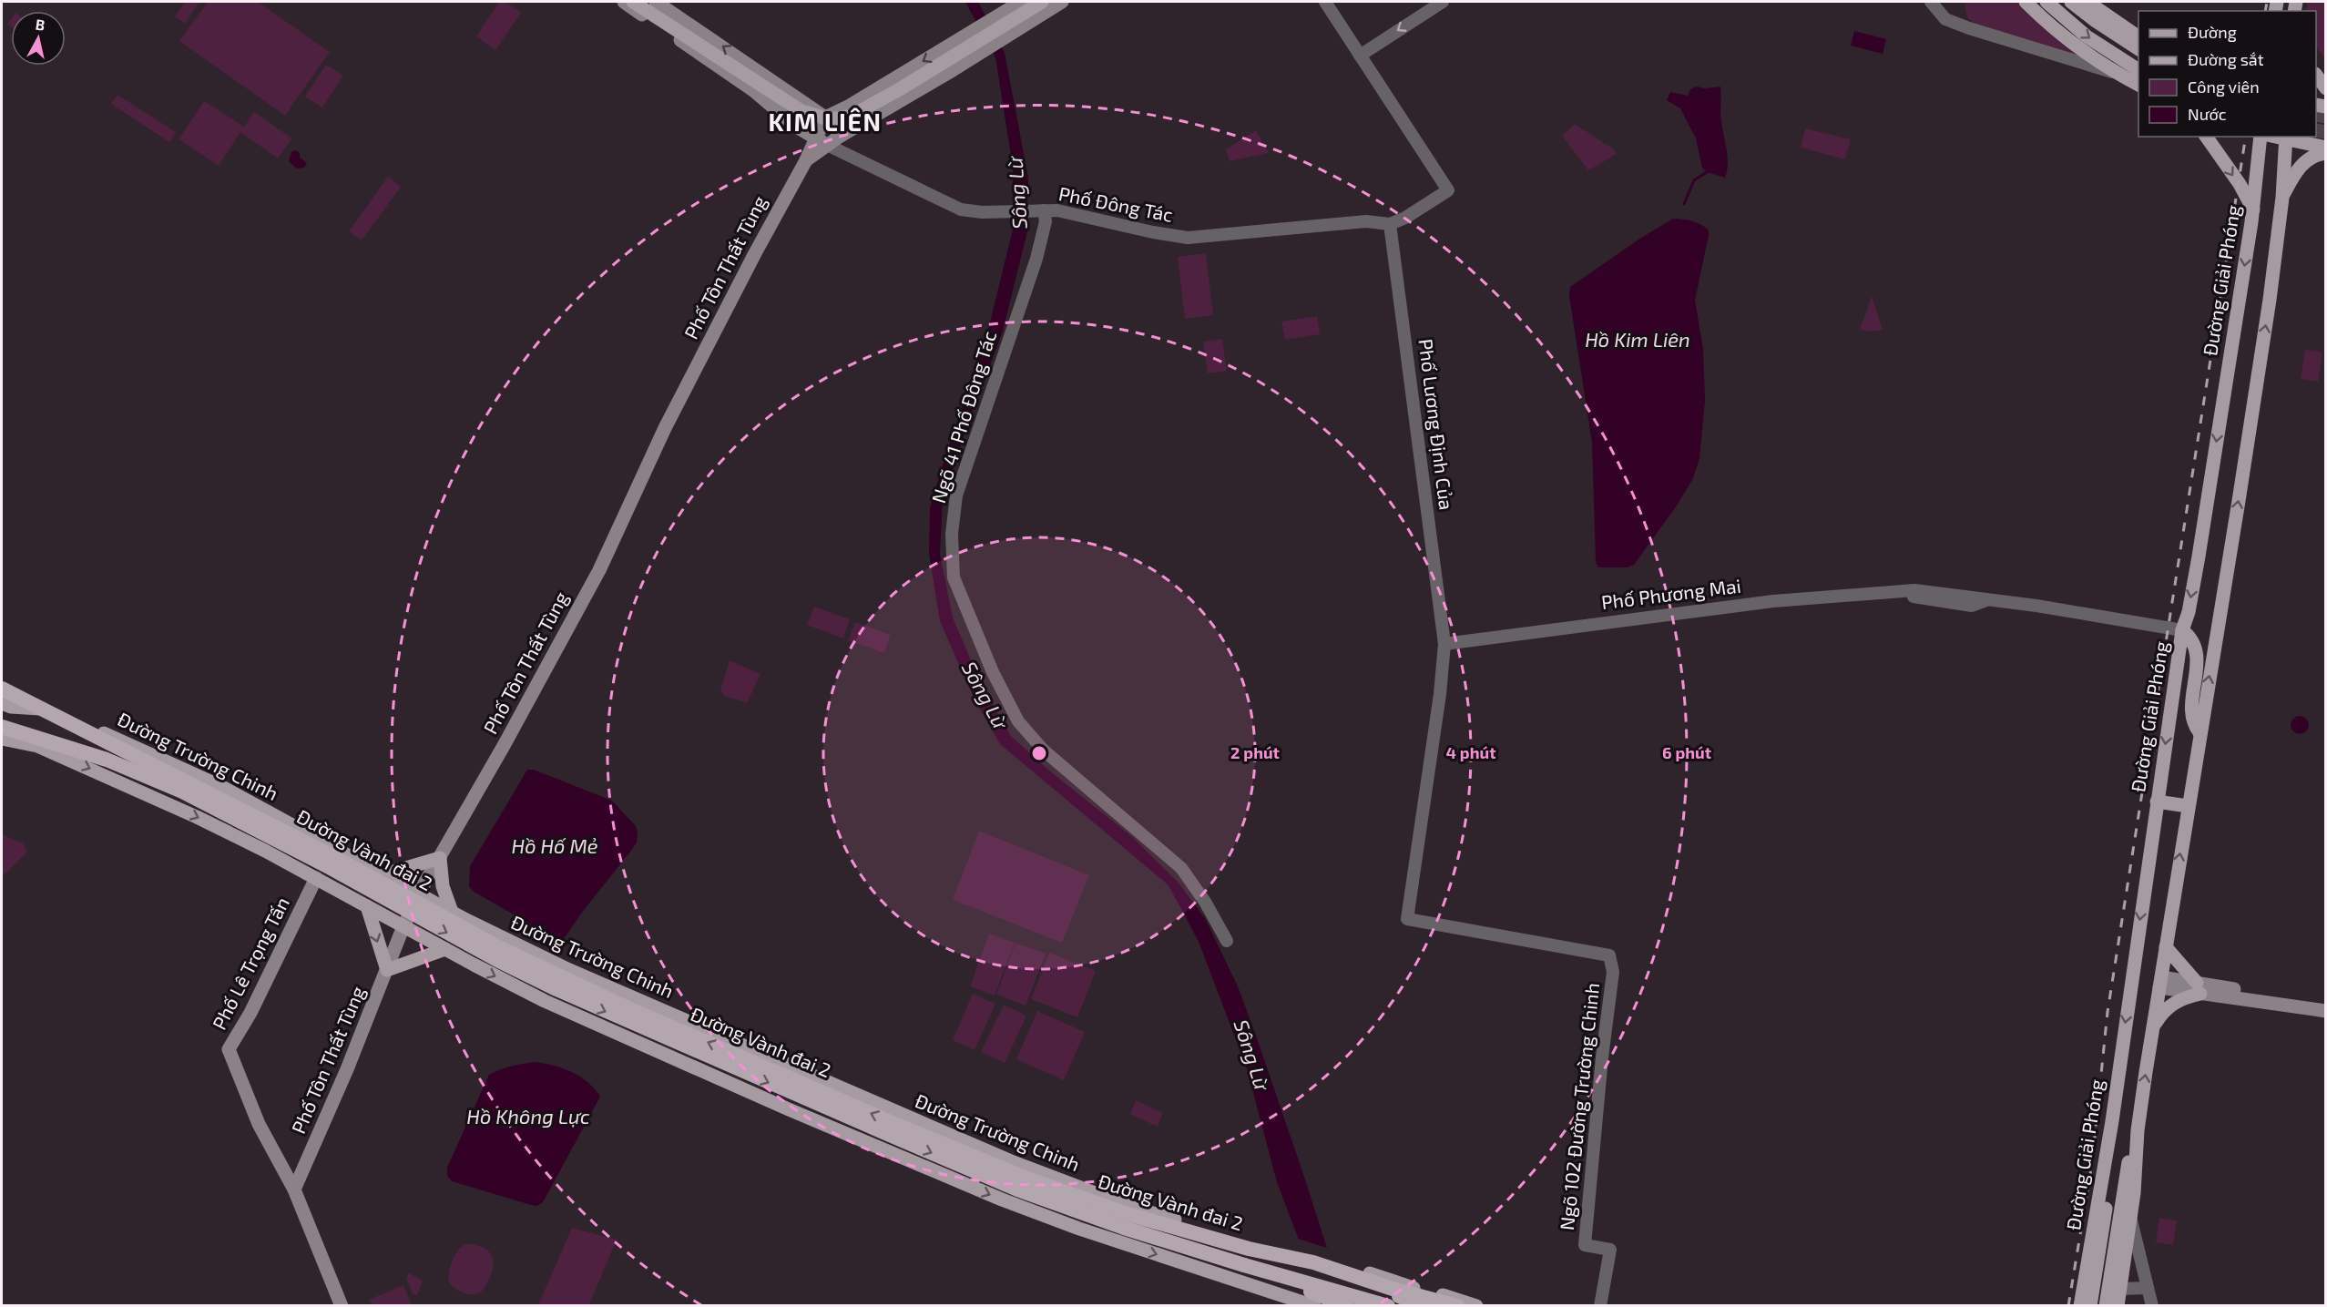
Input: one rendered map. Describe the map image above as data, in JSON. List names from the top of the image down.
{
  "streets": {
    "highway": ["Đường Vành đai 2"],
    "main road": [
      "Phố Tôn Thất Tùng",
      "Đường Giải Phóng",
      "Đường Trường Chinh",
      "Phố Lê Trọng Tấn"
    ],
    "street": [
      "Phố Đông Tác",
      "Ngõ 41 Phố Đông Tác",
      "Phố Lương Định Của",
      "Phố Phương Mai",
      "Ngõ 102 Đường Trường Chinh"
    ]
  },
  "crossings": [
    ["Phố Đông Tác", "Phố Tôn Thất Tùng"],
    ["Phố Đông Tác", "Ngõ 41 Phố Đông Tác"],
    ["Phố Đông Tác", "Phố Lương Định Của"],
    ["Phố Tôn Thất Tùng", "Đường Trường Chinh"],
    ["Phố Tôn Thất Tùng", "Phố Lê Trọng Tấn"],
    ["Đường Giải Phóng", "Phố Phương Mai"],
    ["Phố Lương Định Của", "Phố Phương Mai"],
    ["Phố Lương Định Của", "Ngõ 102 Đường Trường Chinh"]
  ],
  "districts": ["KIM LIÊN"],
  "water": [
    "Sông Lừ",
    "Hồ Kim Liên",
    "Hồ Hố Mẻ",
    "Hồ Không Lực"
  ],
  "legend": [
    "Đường",
    "Đường sắt",
    "Công viên",
    "Nước"
  ],
  "north": "top",
  "rings": ["2 phút", "4 phút", "6 phút"]
}
